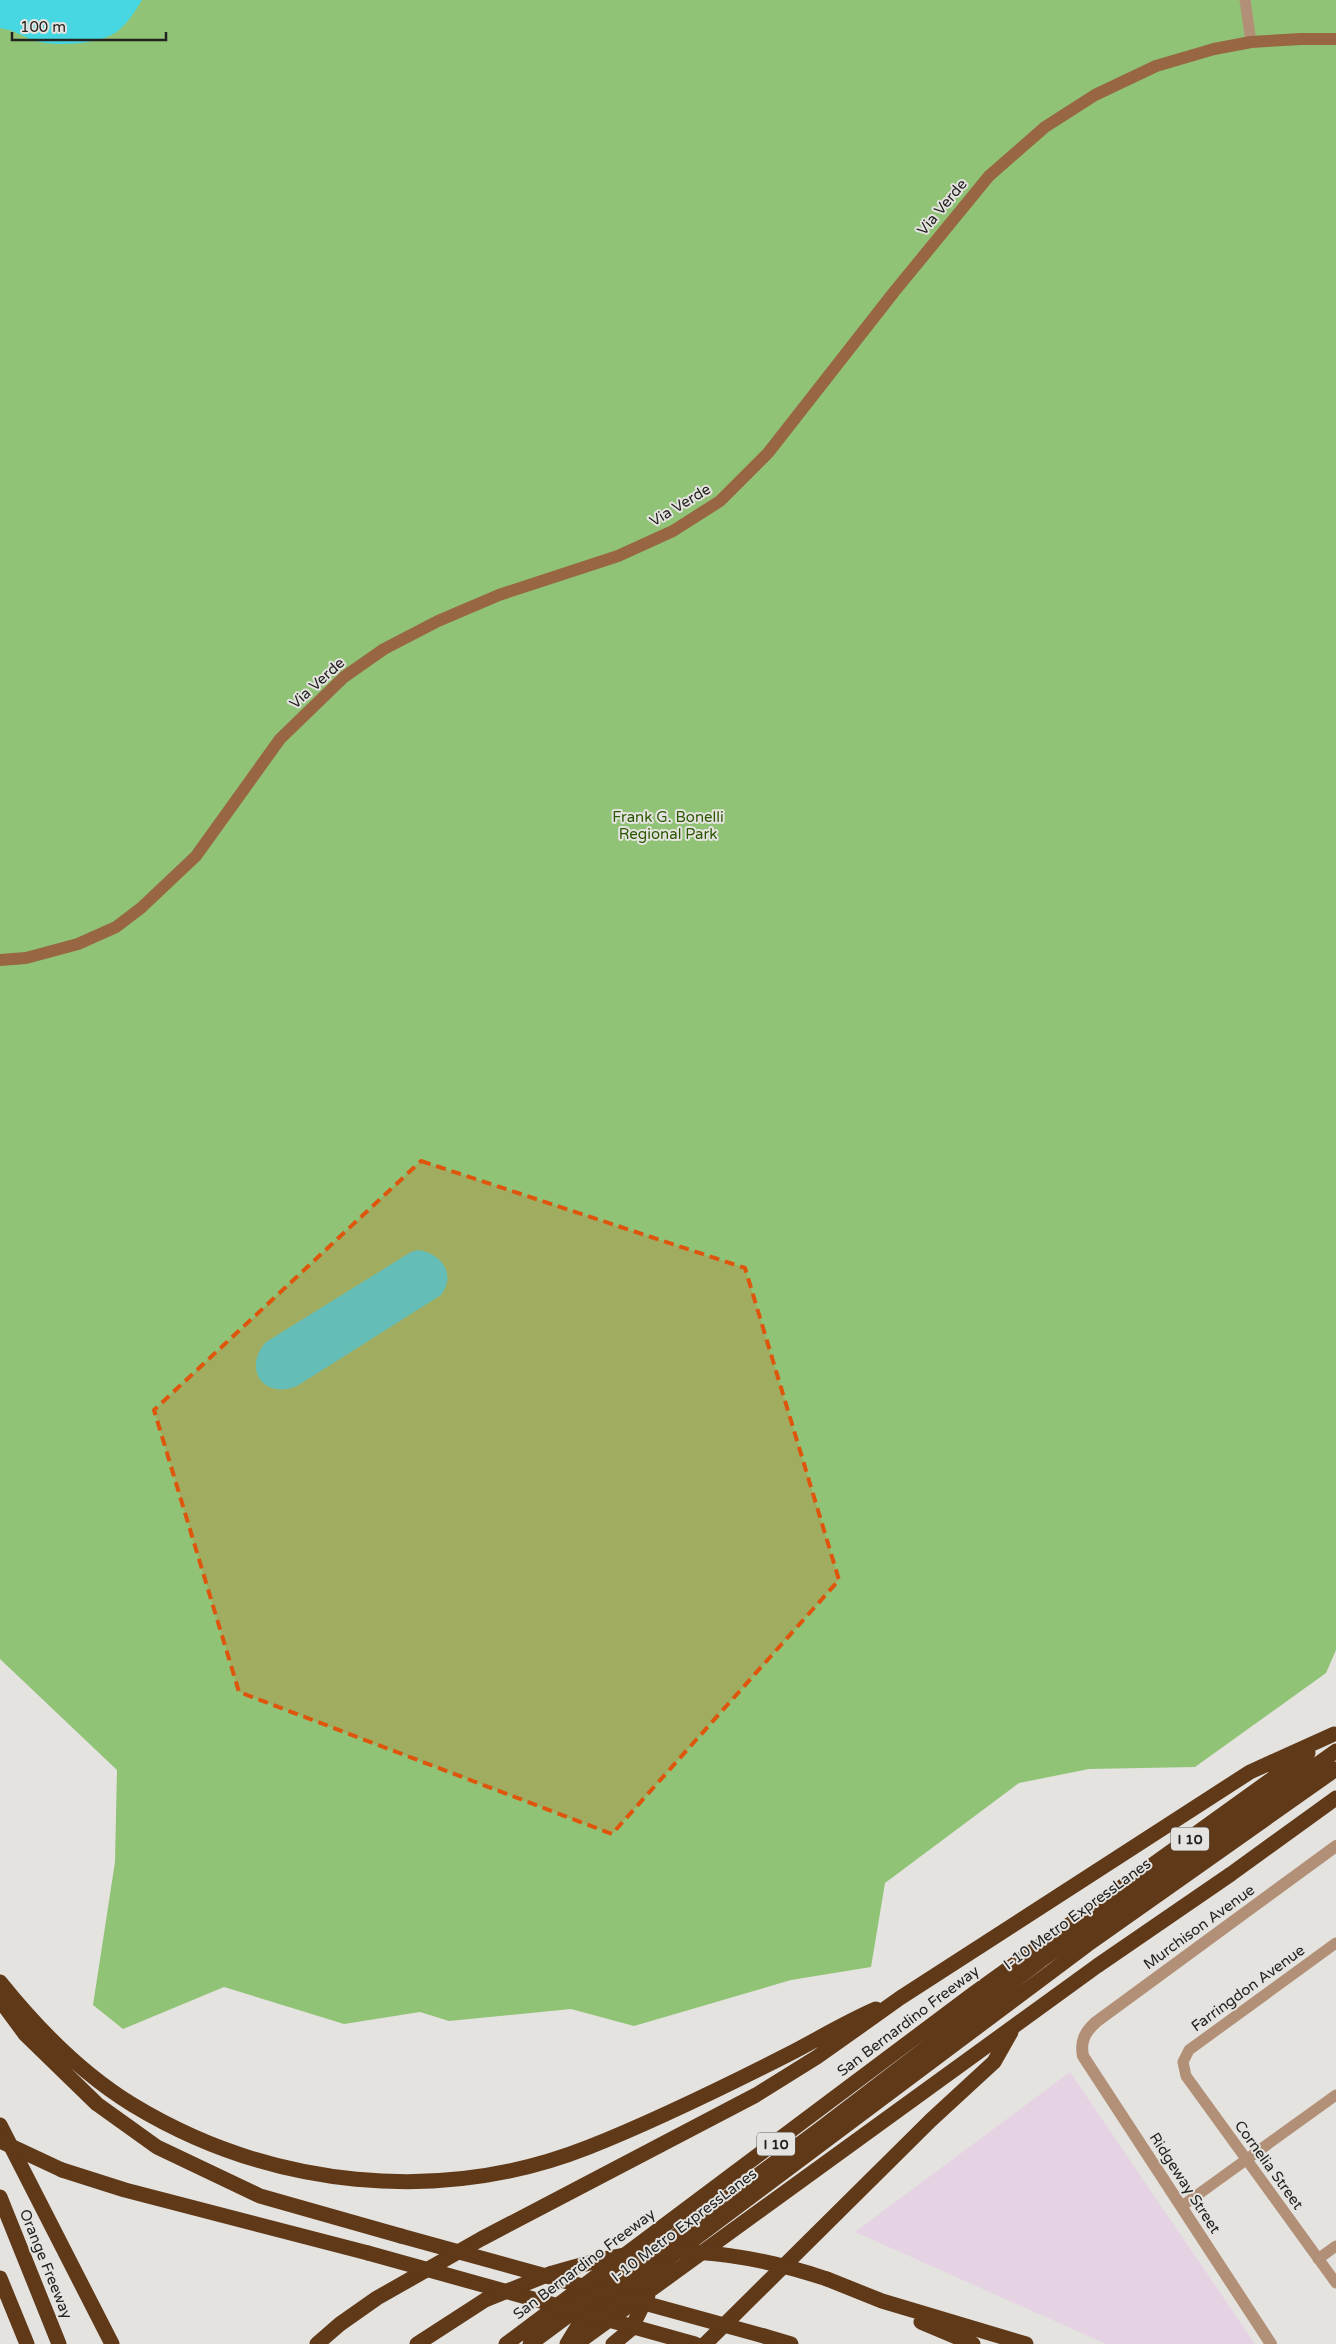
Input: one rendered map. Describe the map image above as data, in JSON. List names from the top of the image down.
{
  "streets": {
    "highway": [
      "I 10",
      "I-10 Metro ExpressLanes",
      "San Bernardino Freeway",
      "Orange Freeway"
    ],
    "main road": ["Via Verde"],
    "street": [
      "Murchison Avenue",
      "Farringdon Avenue",
      "Cornelia Street",
      "Ridgeway Street"
    ]
  },
  "crossings": [
    ["Murchison Avenue", "Ridgeway Street"],
    ["Farringdon Avenue", "Cornelia Street"]
  ],
  "parks": ["Frank G. Bonelli Regional Park"],
  "scale_bar": "100 m"
}
